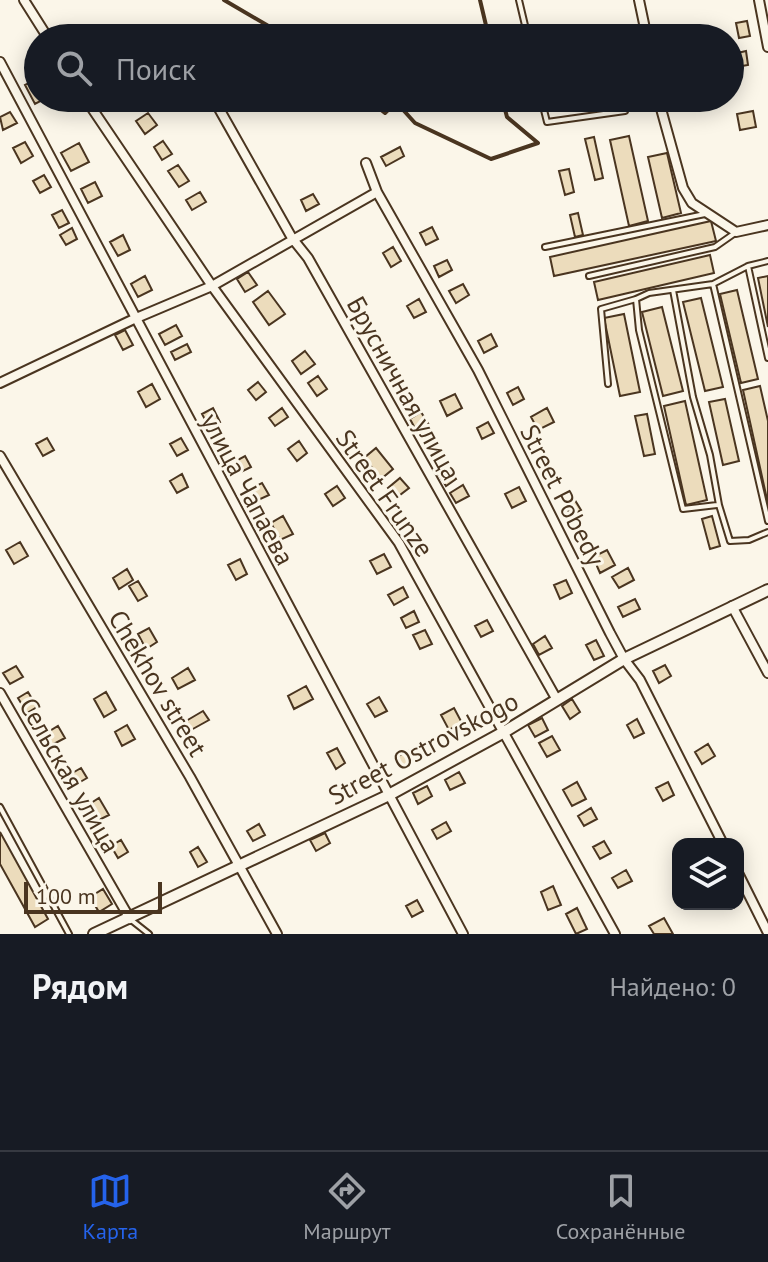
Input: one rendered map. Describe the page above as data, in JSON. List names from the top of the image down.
{
  "streets": {
    "street": [
      "Брусничная улица",
      "улица Чапаева",
      "Street Frunze",
      "Street Pobedy",
      "Chekhov street",
      "Street Ostrovskogo",
      "Сельская улица"
    ]
  },
  "crossings": [
    ["Брусничная улица", "Street Ostrovskogo"],
    ["улица Чапаева", "Street Ostrovskogo"],
    ["Street Frunze", "Street Ostrovskogo"],
    ["Street Pobedy", "Street Ostrovskogo"],
    ["Chekhov street", "Street Ostrovskogo"],
    ["Street Ostrovskogo", "Сельская улица"]
  ],
  "scale_bar": "100 m",
  "page": {
    "search": "Поиск",
    "scale": "100 m",
    "heading": ["Рядом", "Найдено: 0"],
    "nav": ["Карта", "Маршрут", "Сохранённые"]
  }
}
